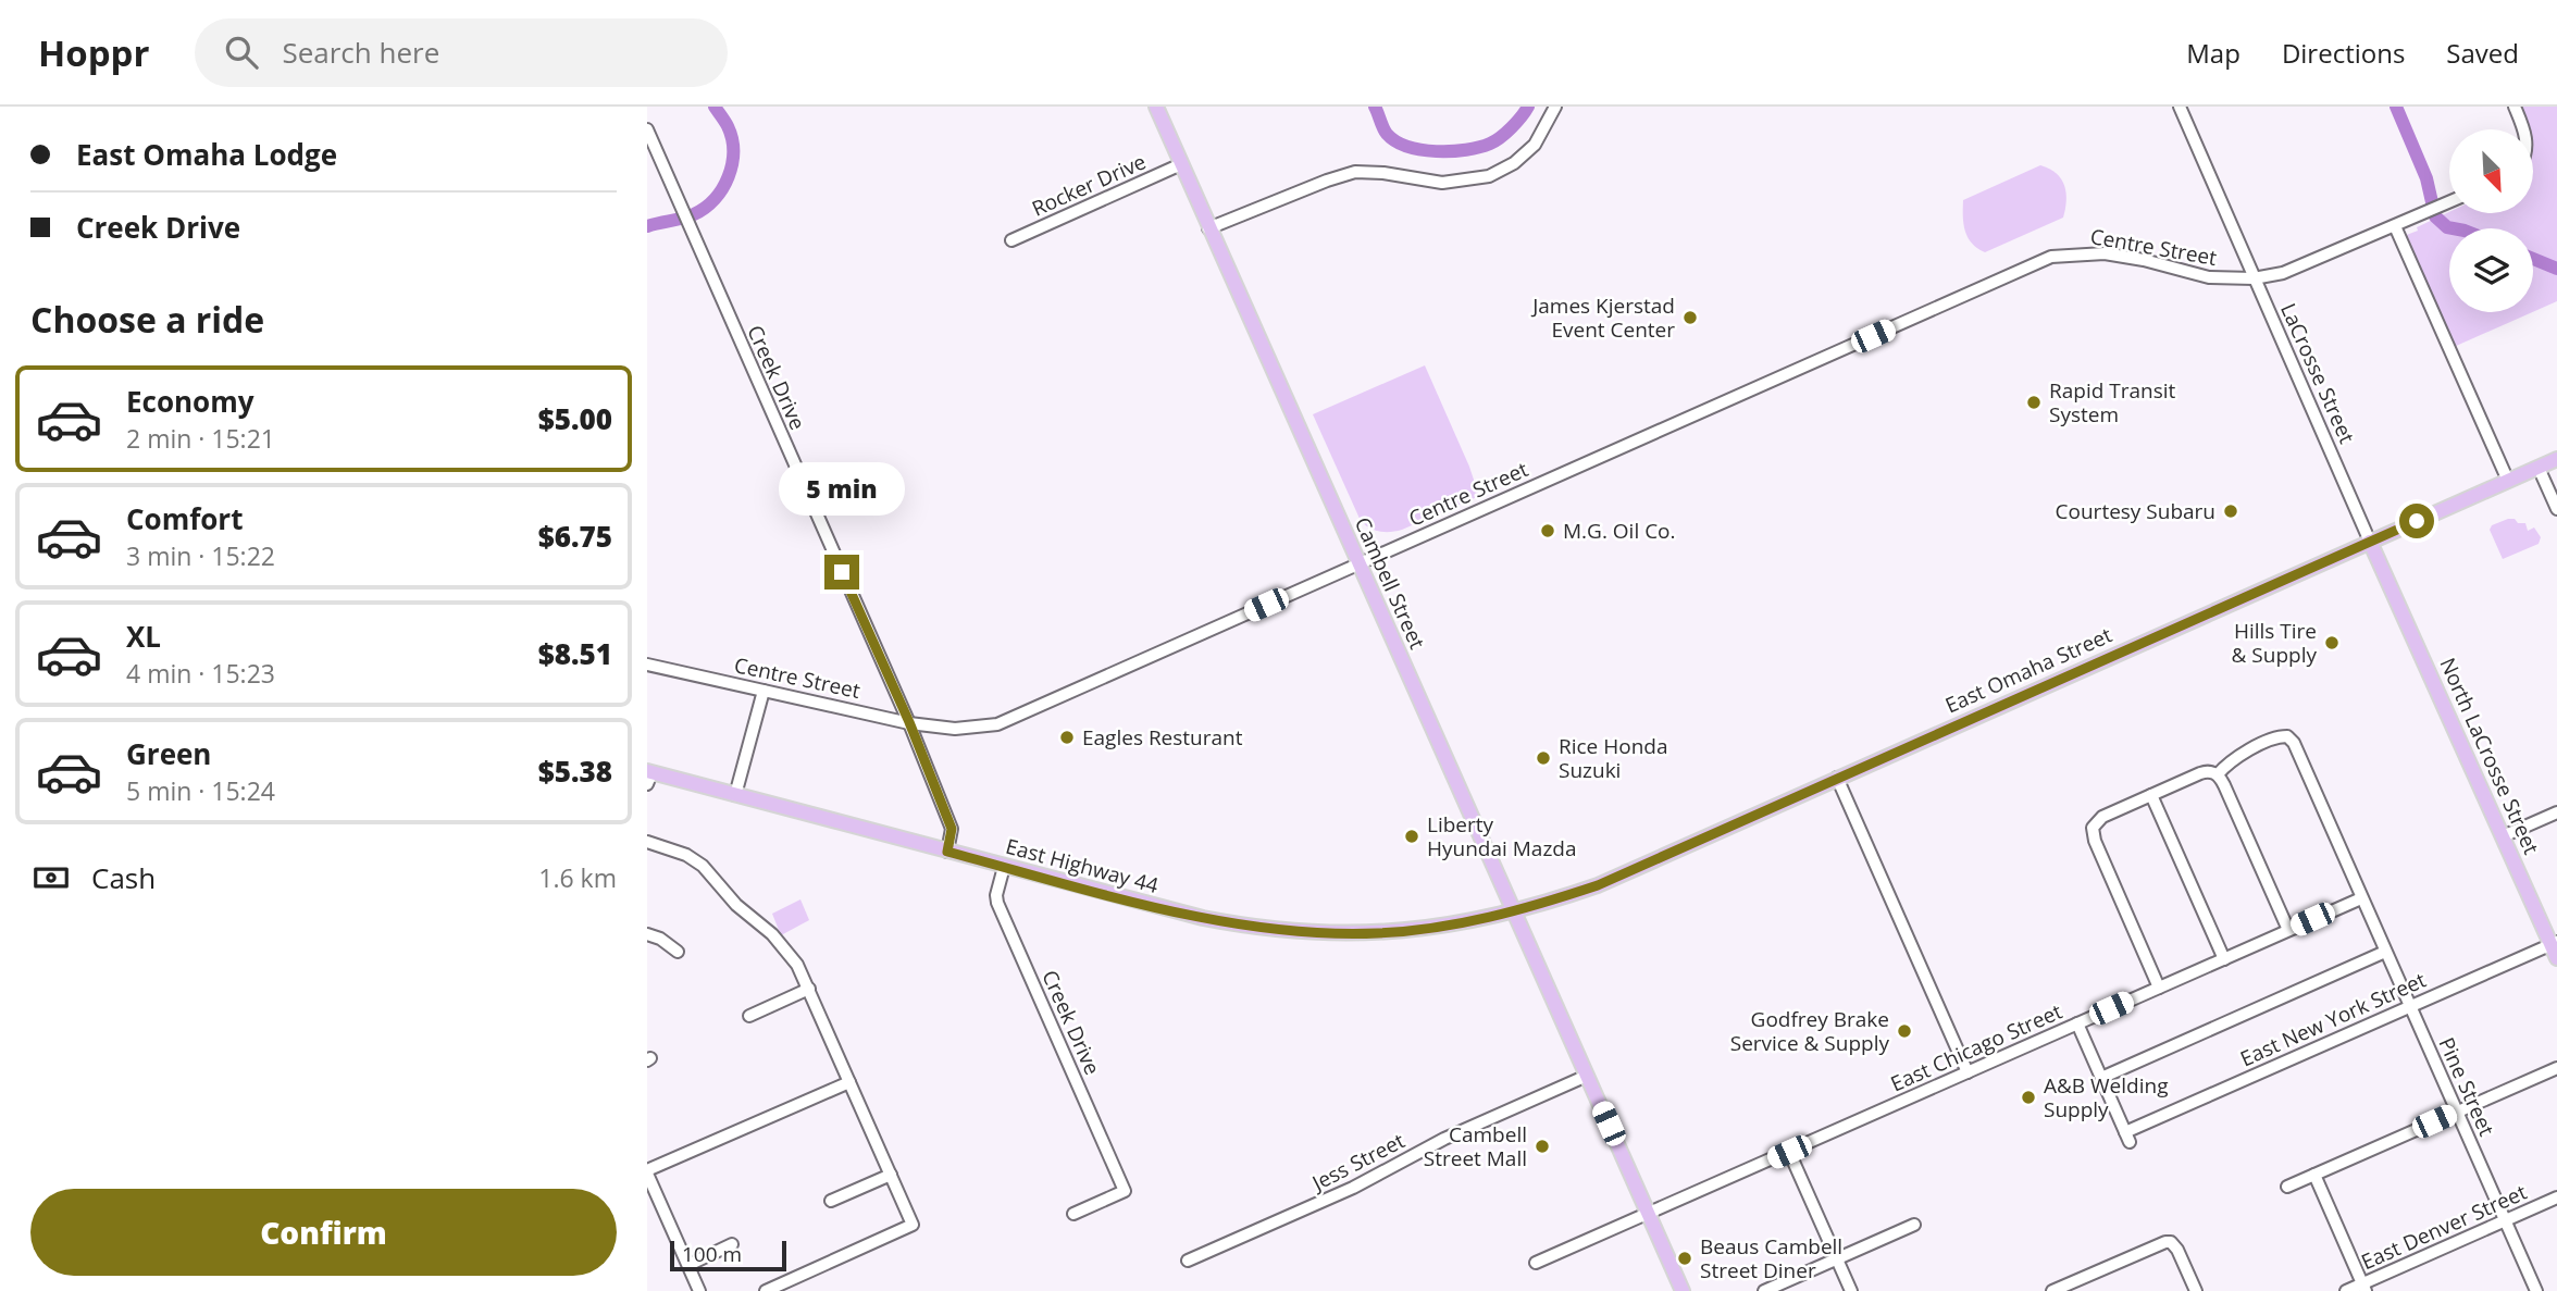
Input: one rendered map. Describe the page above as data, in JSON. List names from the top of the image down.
{
  "streets": {
    "main road": [
      "LaCrosse Street",
      "Cambell Street",
      "East Omaha Street",
      "North LaCrosse Street",
      "East Highway 44"
    ],
    "street": [
      "Rocker Drive",
      "Centre Street",
      "Creek Drive",
      "East New York Street",
      "East Chicago Street",
      "Pine Street",
      "Jess Street",
      "East Denver Street"
    ]
  },
  "crossings": [
    ["Rocker Drive", "Cambell Street"],
    ["Centre Street", "LaCrosse Street"],
    ["Centre Street", "Creek Drive"],
    ["Centre Street", "Cambell Street"],
    ["LaCrosse Street", "East Omaha Street"],
    ["LaCrosse Street", "North LaCrosse Street"],
    ["Creek Drive", "East Highway 44"],
    ["Cambell Street", "East Omaha Street"],
    ["Cambell Street", "East Highway 44"],
    ["Cambell Street", "East Chicago Street"],
    ["Cambell Street", "Jess Street"],
    ["East Omaha Street", "East Highway 44"],
    ["North LaCrosse Street", "East New York Street"],
    ["East New York Street", "Pine Street"],
    ["East Chicago Street", "Pine Street"],
    ["Pine Street", "East Denver Street"]
  ],
  "places": [
    "James Kjerstad Event Center",
    "Rapid Transit System",
    "Courtesy Subaru",
    "M.G. Oil Co.",
    "Hills Tire & Supply",
    "Eagles Resturant",
    "Rice Honda Suzuki",
    "Liberty Hyundai Mazda",
    "Godfrey Brake Service & Supply",
    "A&B Welding Supply",
    "Cambell Street Mall",
    "Beaus Cambell Street Diner"
  ],
  "scale_bar": "100 m",
  "north": "bottom right",
  "page": {
    "header": "Hoppr",
    "search": "Search here",
    "nav": ["Map", "Directions", "Saved"],
    "banner": ["East Omaha Lodge", "Creek Drive"],
    "heading": "Choose a ride",
    "list": [
      {
        "name": "Economy",
        "note": "2 min · 15:21",
        "value": "$5.00"
      },
      {
        "name": "Comfort",
        "note": "3 min · 15:22",
        "value": "$6.75"
      },
      {
        "name": "XL",
        "note": "4 min · 15:23",
        "value": "$8.51"
      },
      {
        "name": "Green",
        "note": "5 min · 15:24",
        "value": "$5.38"
      }
    ],
    "bubble": "5 min",
    "pay": ["Cash", "1.6 km"],
    "buttons": "Confirm",
    "scale": "100 m"
  }
}
